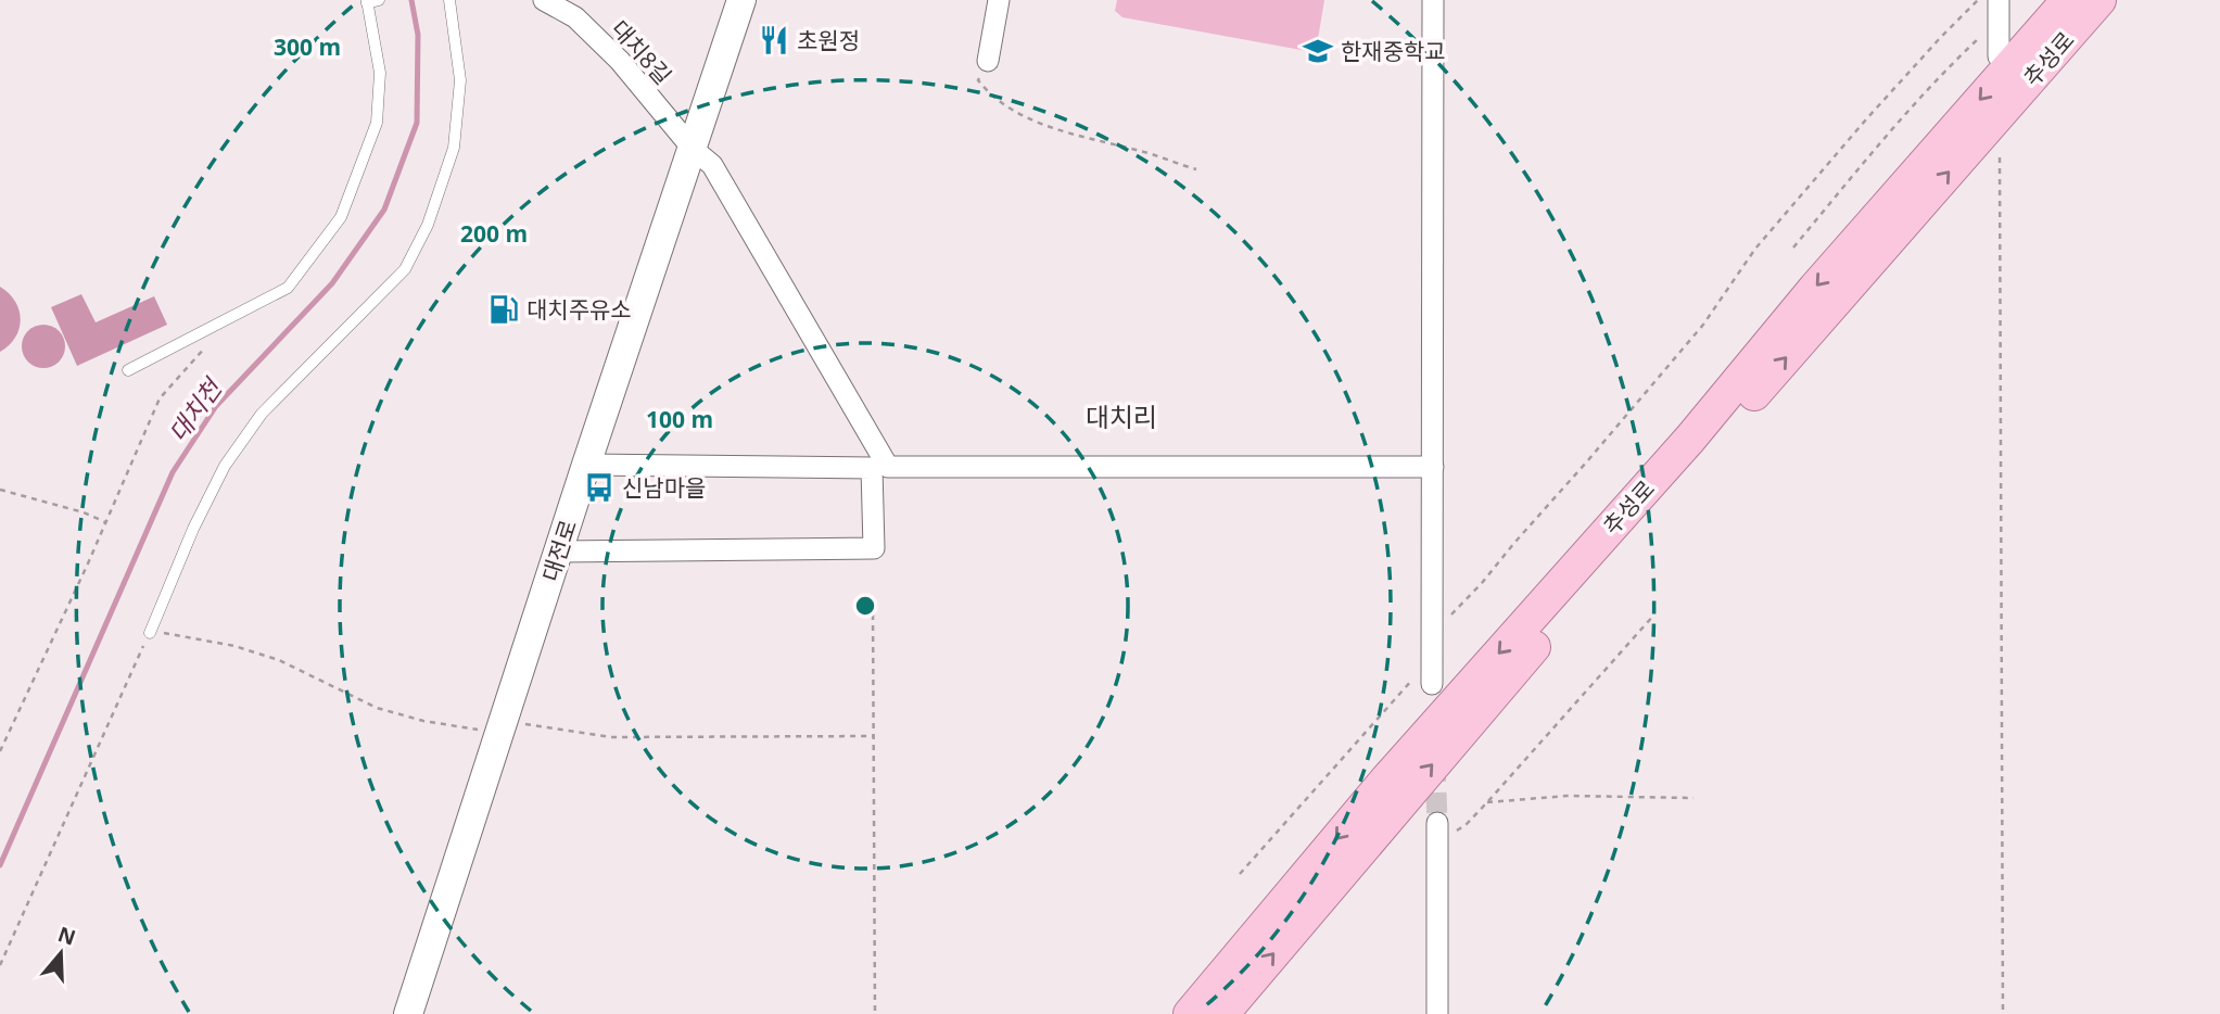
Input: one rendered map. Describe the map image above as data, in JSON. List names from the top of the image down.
{
  "streets": {
    "main road": ["추성로"],
    "street": ["대치8길", "대전로"]
  },
  "crossings": [
    ["대치8길", "대전로"]
  ],
  "districts": ["대치리"],
  "water": ["대치천"],
  "places": {
    "restaurant": ["초원정"],
    "school or university": ["한재중학교"],
    "fuel station": ["대치주유소"],
    "bus stop": ["신남마을"]
  },
  "north": "top",
  "rings": ["300 m", "200 m", "100 m"]
}
